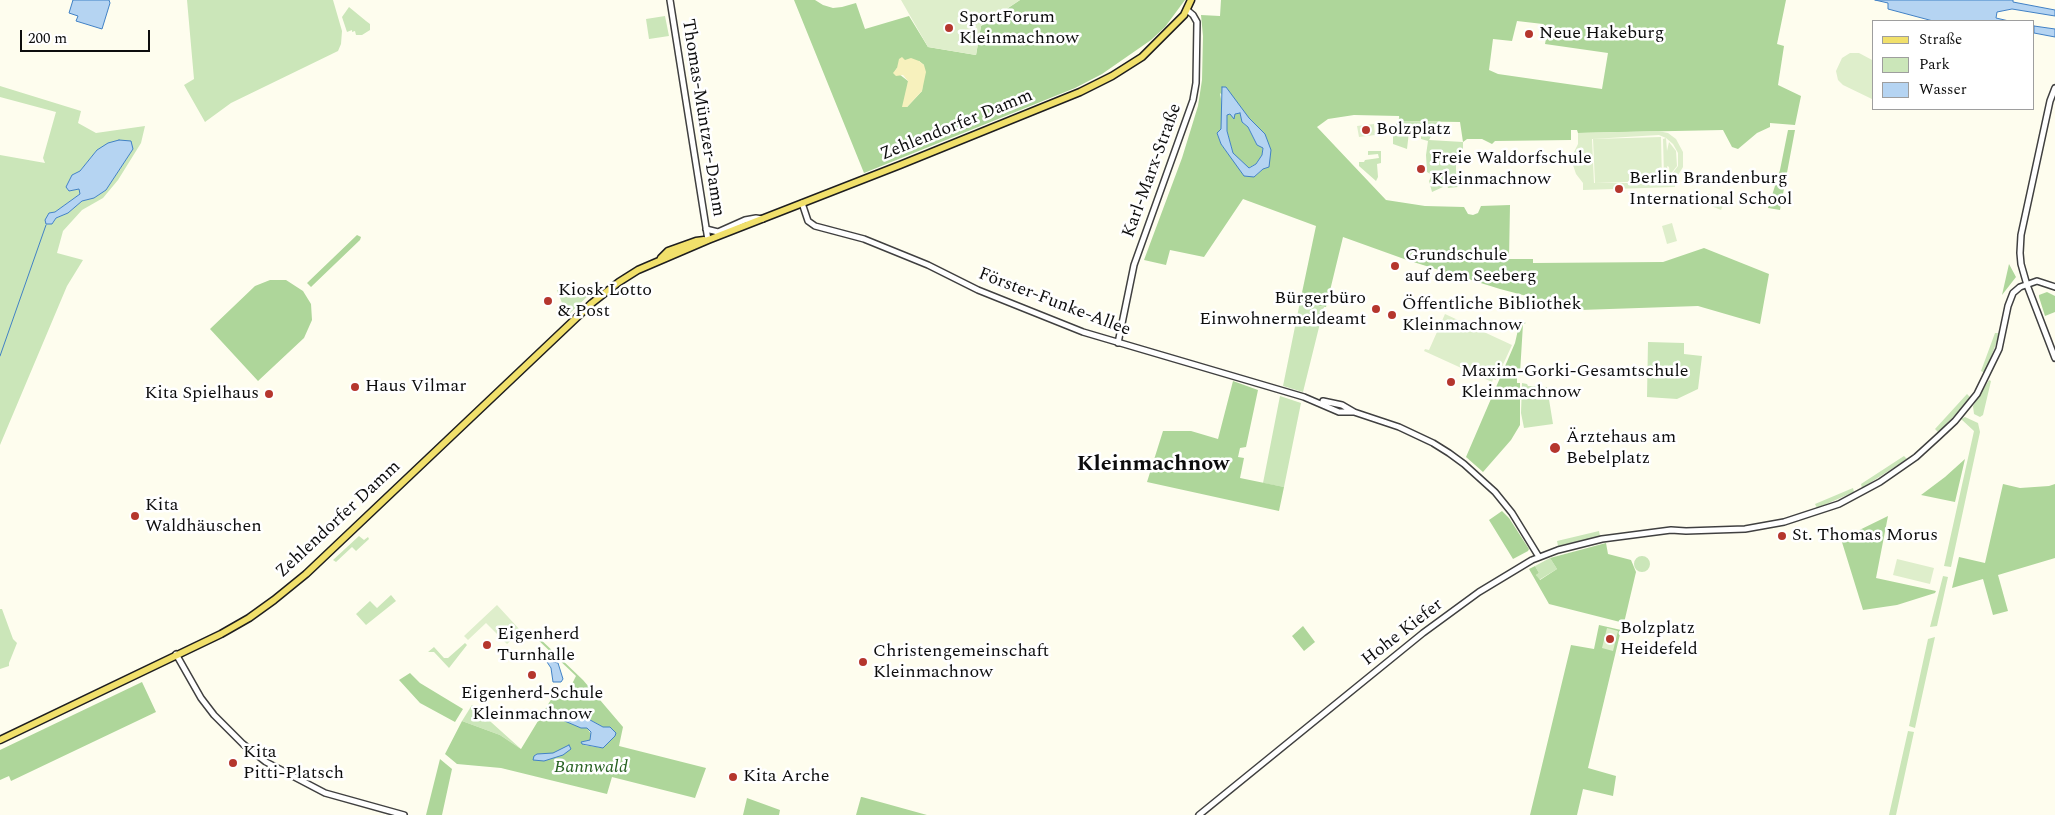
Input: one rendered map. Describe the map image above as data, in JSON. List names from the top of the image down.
{
  "streets": {
    "main road": ["Zehlendorfer Damm"],
    "street": [
      "Thomas-Müntzer-Damm",
      "Karl-Marx-Straße",
      "Förster-Funke-Allee",
      "Hohe Kiefer"
    ]
  },
  "crossings": [
    ["Thomas-Müntzer-Damm", "Zehlendorfer Damm"],
    ["Zehlendorfer Damm", "Karl-Marx-Straße"],
    ["Zehlendorfer Damm", "Förster-Funke-Allee"],
    ["Karl-Marx-Straße", "Förster-Funke-Allee"],
    ["Förster-Funke-Allee", "Hohe Kiefer"]
  ],
  "districts": ["Kleinmachnow"],
  "parks": ["Bannwald"],
  "places": [
    "SportForum Kleinmachnow",
    "Neue Hakeburg",
    "Bolzplatz",
    "Freie Waldorfschule Kleinmachnow",
    "Berlin Brandenburg International School",
    "Grundschule auf dem Seeberg",
    "Kiosk Lotto & Post",
    "Bürgerbüro Einwohnermeldeamt",
    "Öffentliche Bibliothek Kleinmachnow",
    "Maxim-Gorki-Gesamtschule Kleinmachnow",
    "Haus Vilmar",
    "Kita Spielhaus",
    "Ärztehaus am Bebelplatz",
    "Kita Waldhäuschen",
    "St. Thomas Morus",
    "Bolzplatz Heidefeld",
    "Eigenherd Turnhalle",
    "Christengemeinschaft Kleinmachnow",
    "Eigenherd-Schule Kleinmachnow",
    "Kita Pitti-Platsch",
    "Kita Arche"
  ],
  "legend": ["Straße", "Park", "Wasser"],
  "scale_bar": "200 m"
}
